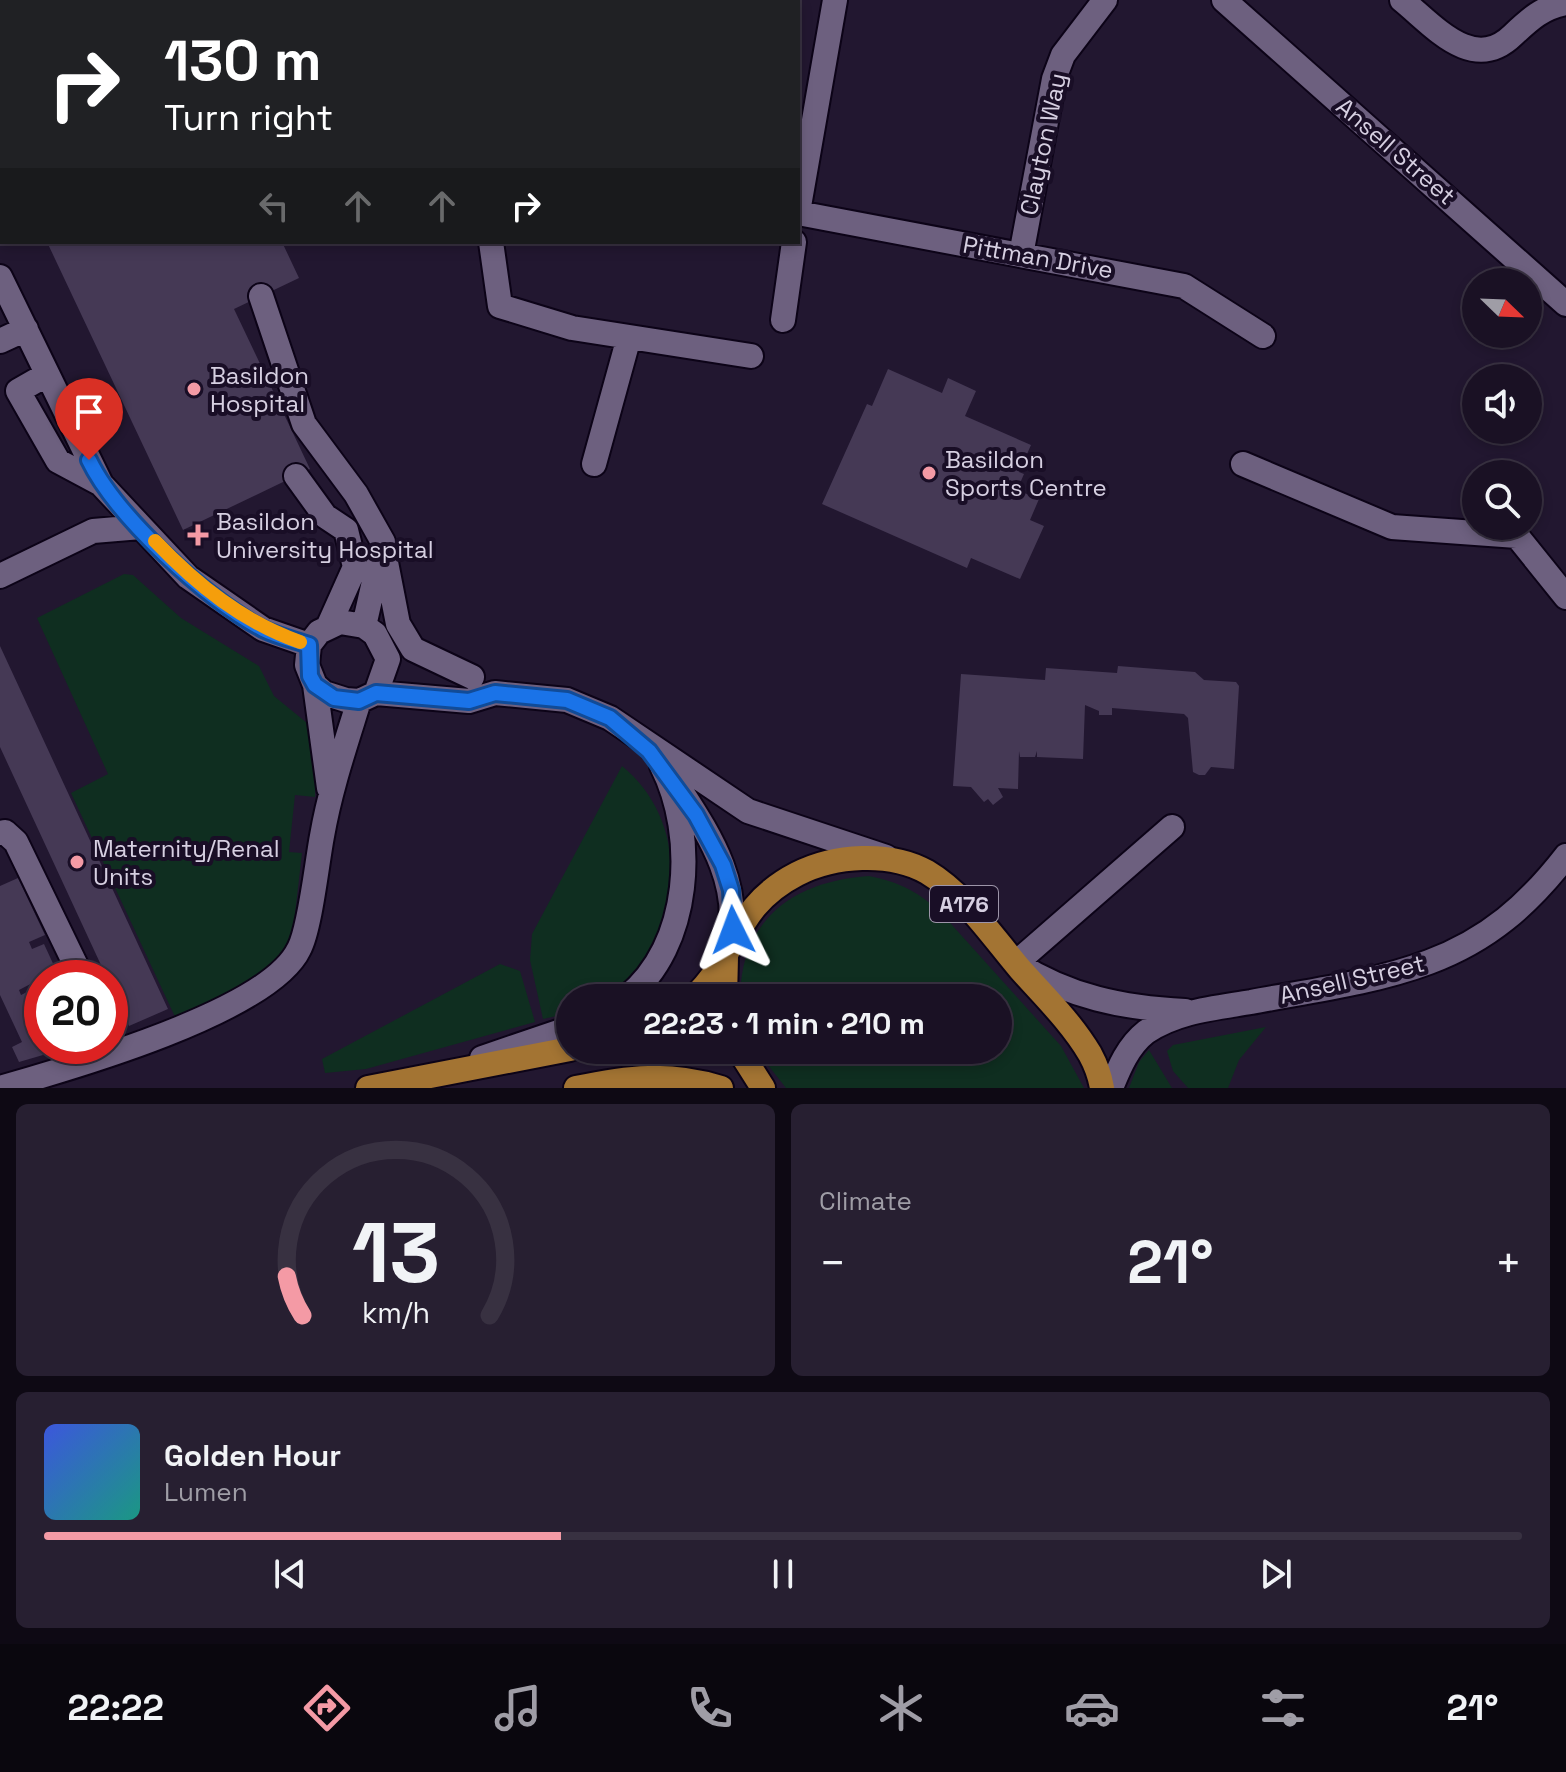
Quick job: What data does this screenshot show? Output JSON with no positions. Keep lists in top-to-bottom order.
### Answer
{
  "streets": {
    "main road": ["A176"],
    "street": ["Clayton Way", "Ansell Street", "Pittman Drive"]
  },
  "crossings": [
    ["Clayton Way", "Pittman Drive"]
  ],
  "places": {
    "other": ["Basildon Hospital", "Basildon Sports Centre", "Maternity/Renal Units"],
    "health": ["Basildon University Hospital"]
  },
  "north": "bottom right",
  "page": {
    "turn": ["130 m", "Turn right"],
    "limit": "20",
    "trip": "22:23 · 1 min · 210 m",
    "tile": "Climate",
    "heat": ["−", "21°", "+"],
    "song": ["Golden Hour", "Lumen"],
    "tabs": ["22:22", "21°"],
    "gauge": ["13", "km/h"]
  }
}
